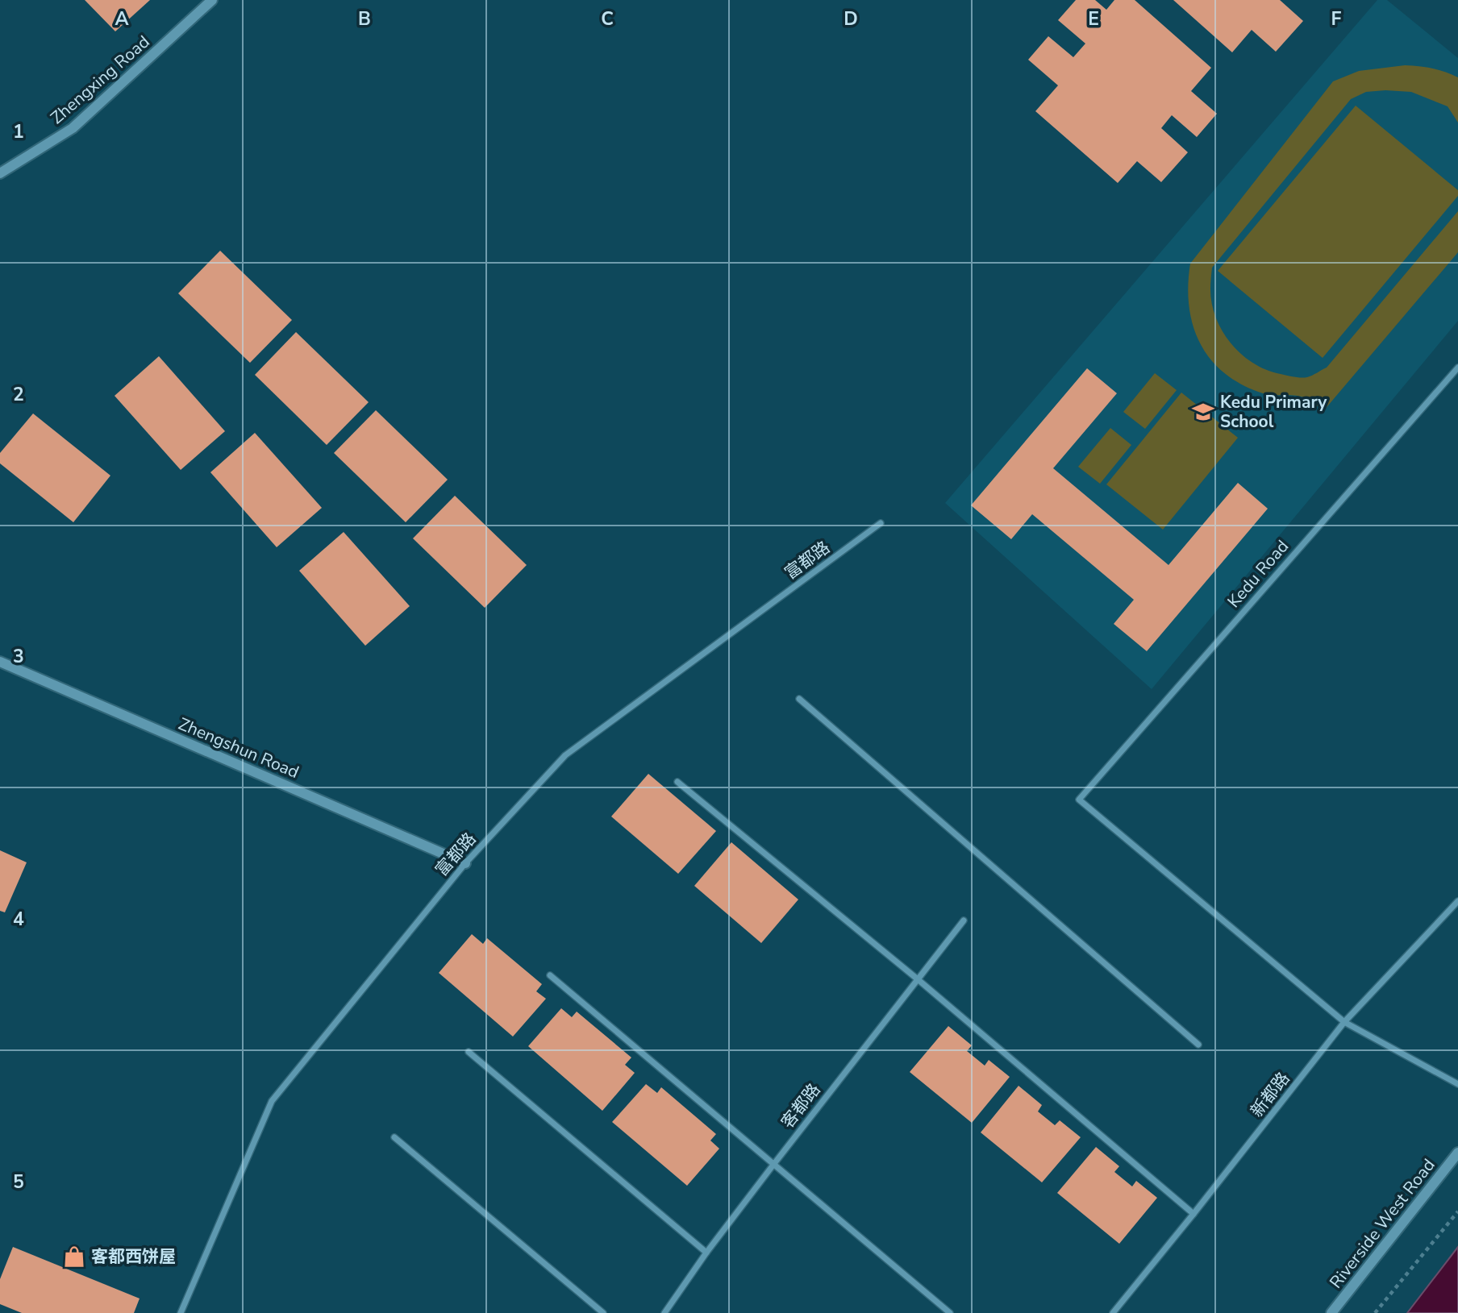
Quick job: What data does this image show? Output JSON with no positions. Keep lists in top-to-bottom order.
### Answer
{
  "streets": {
    "street": [
      "Zhengxing Road",
      "富都路",
      "Kedu Road",
      "Zhengshun Road",
      "新都路",
      "客都路",
      "Riverside West Road"
    ]
  },
  "crossings": [
    ["富都路", "Zhengshun Road"],
    ["Kedu Road", "新都路"]
  ],
  "places": {
    "school or university": ["Kedu Primary School"],
    "shop": ["客都西饼屋"]
  },
  "grid": {
    "columns": [
      "A",
      "B",
      "C",
      "D",
      "E",
      "F"
    ],
    "rows": [
      "1",
      "2",
      "3",
      "4",
      "5"
    ]
  }
}
